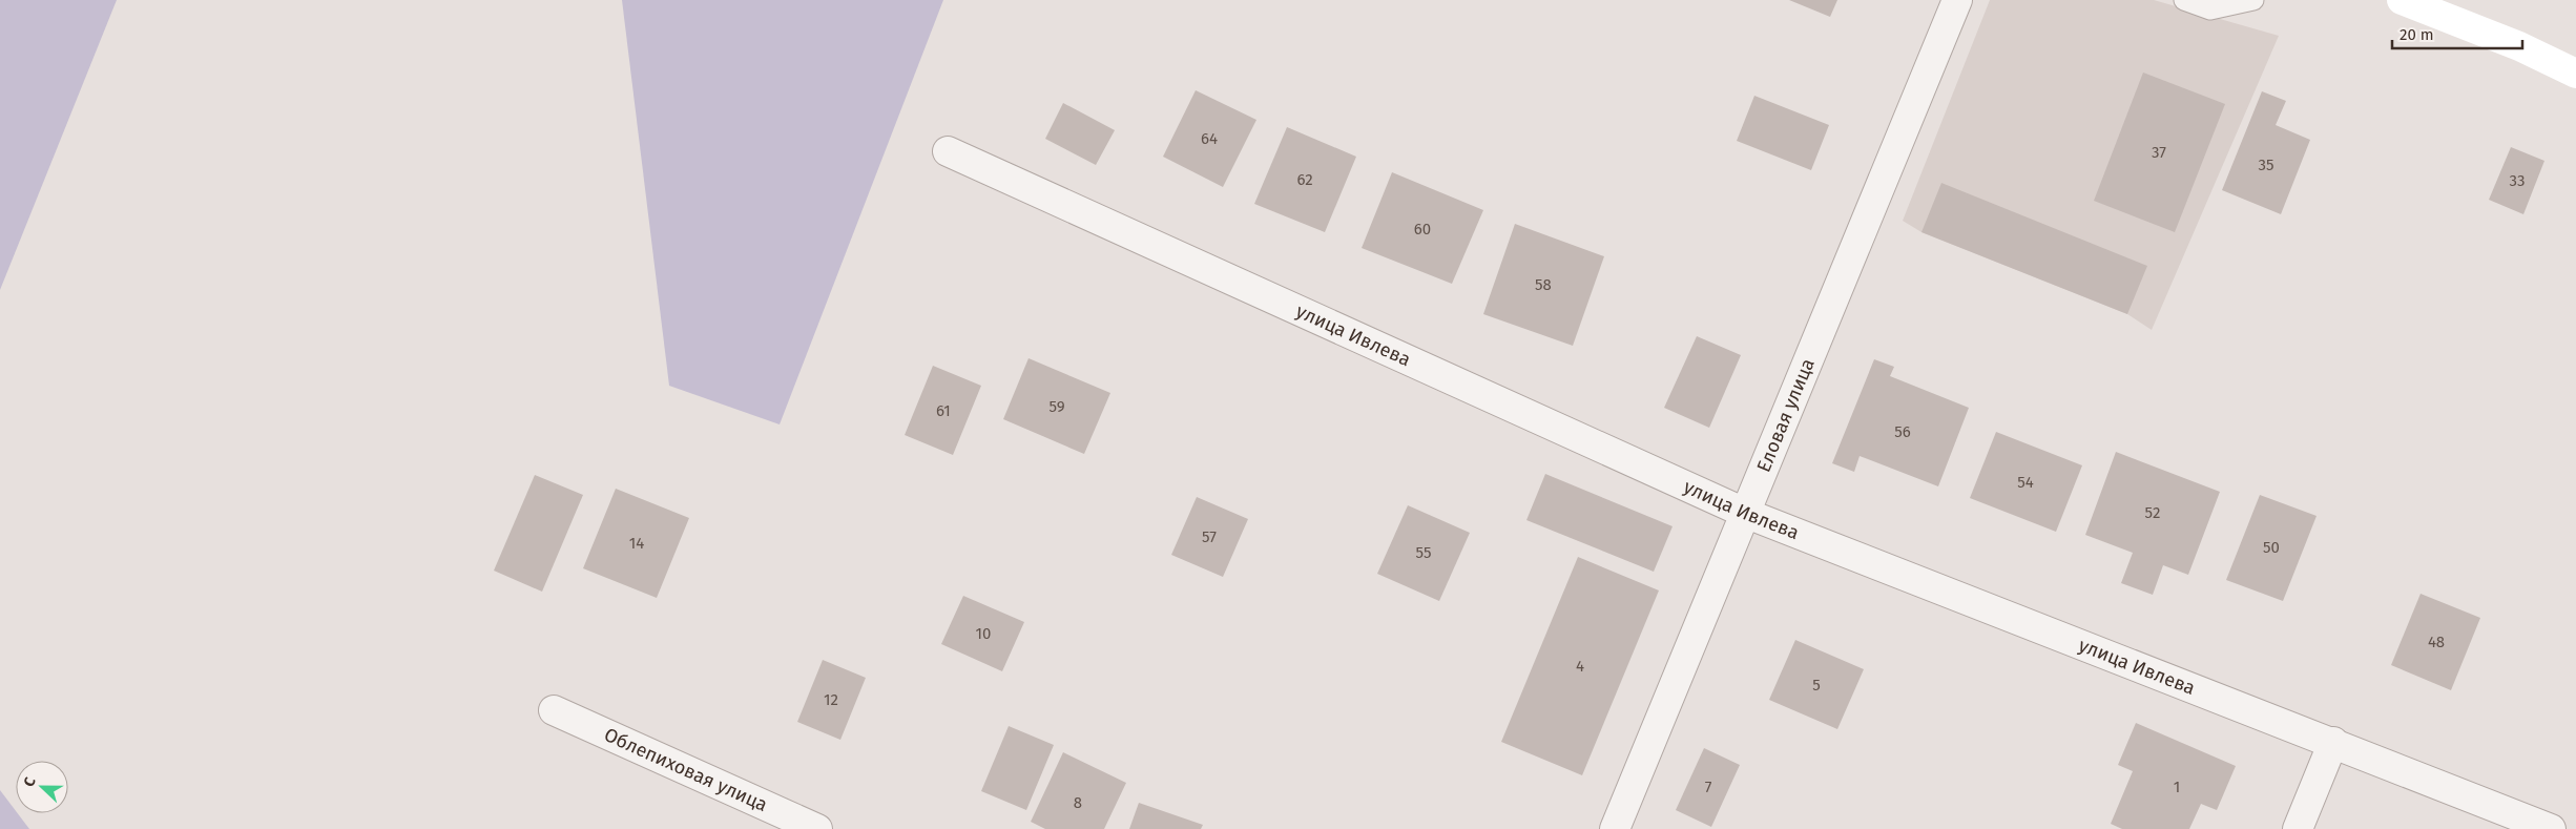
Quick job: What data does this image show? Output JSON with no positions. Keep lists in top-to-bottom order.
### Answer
{
  "streets": {
    "street": ["улица Ивлева", "Еловая улица", "Облепиховая улица"]
  },
  "crossings": [
    ["улица Ивлева", "Еловая улица"]
  ],
  "house_numbers": [
    "64",
    "37",
    "35",
    "62",
    "33",
    "60",
    "58",
    "59",
    "61",
    "56",
    "54",
    "52",
    "57",
    "14",
    "50",
    "55",
    "10",
    "48",
    "4",
    "5",
    "12",
    "7",
    "1",
    "8"
  ],
  "scale_bar": "20 m",
  "north": "left"
}
